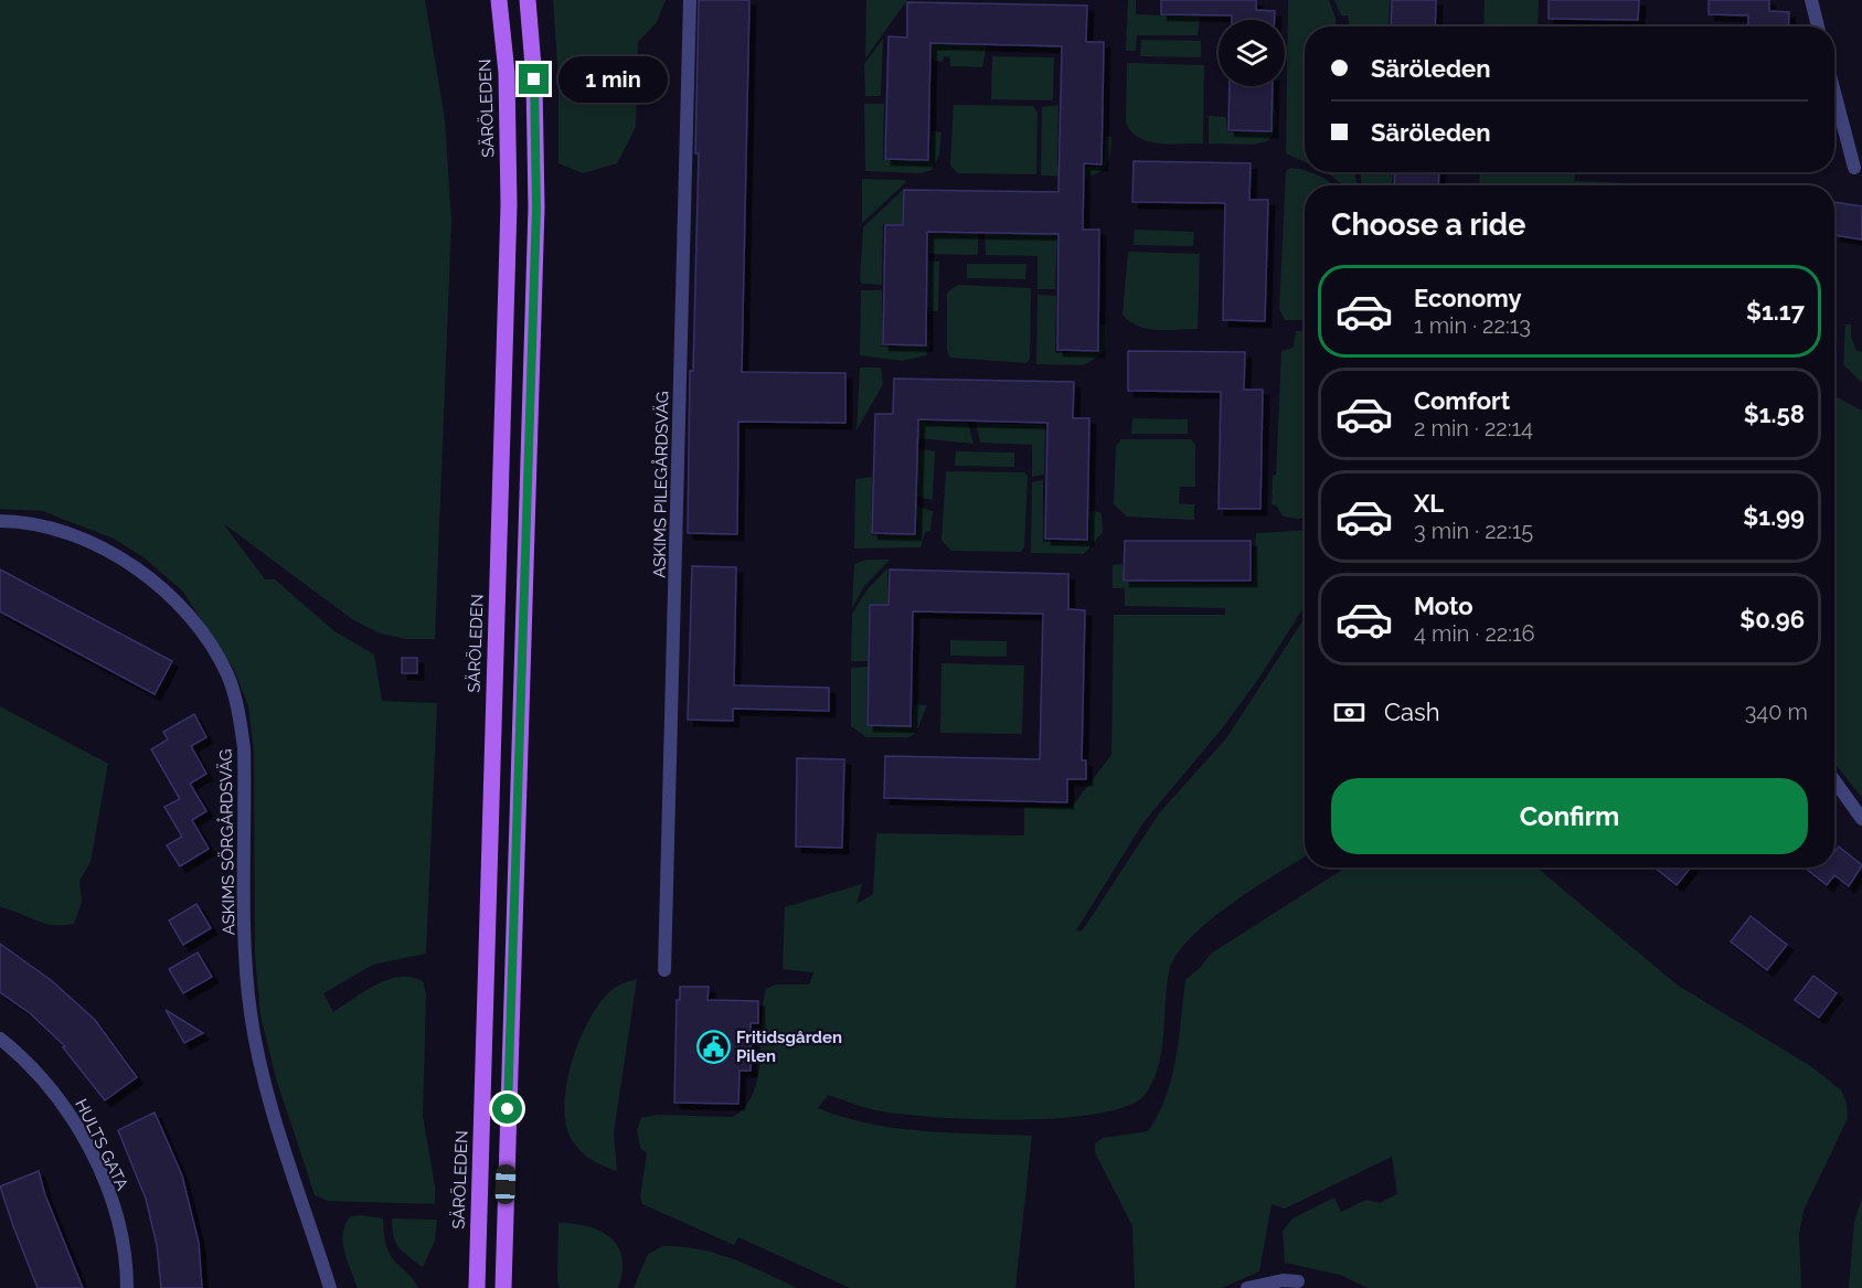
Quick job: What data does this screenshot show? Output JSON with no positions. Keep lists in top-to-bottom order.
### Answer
{
  "streets": {
    "main road": ["SÄRÖLEDEN"],
    "street": ["ASKIMS PILEGÅRDSVÄG", "ASKIMS SÖRGÅRDSVÄG", "HULTS GATA"]
  },
  "places": {
    "public building": ["Fritidsgården Pilen"]
  },
  "page": {
    "banner": ["Säröleden", "Säröleden"],
    "bubble": "1 min",
    "heading": "Choose a ride",
    "list": [
      {
        "name": "Economy",
        "note": "1 min · 22:13",
        "value": "$1.17"
      },
      {
        "name": "Comfort",
        "note": "2 min · 22:14",
        "value": "$1.58"
      },
      {
        "name": "XL",
        "note": "3 min · 22:15",
        "value": "$1.99"
      },
      {
        "name": "Moto",
        "note": "4 min · 22:16",
        "value": "$0.96"
      }
    ],
    "pay": ["Cash", "340 m"],
    "buttons": "Confirm"
  }
}
